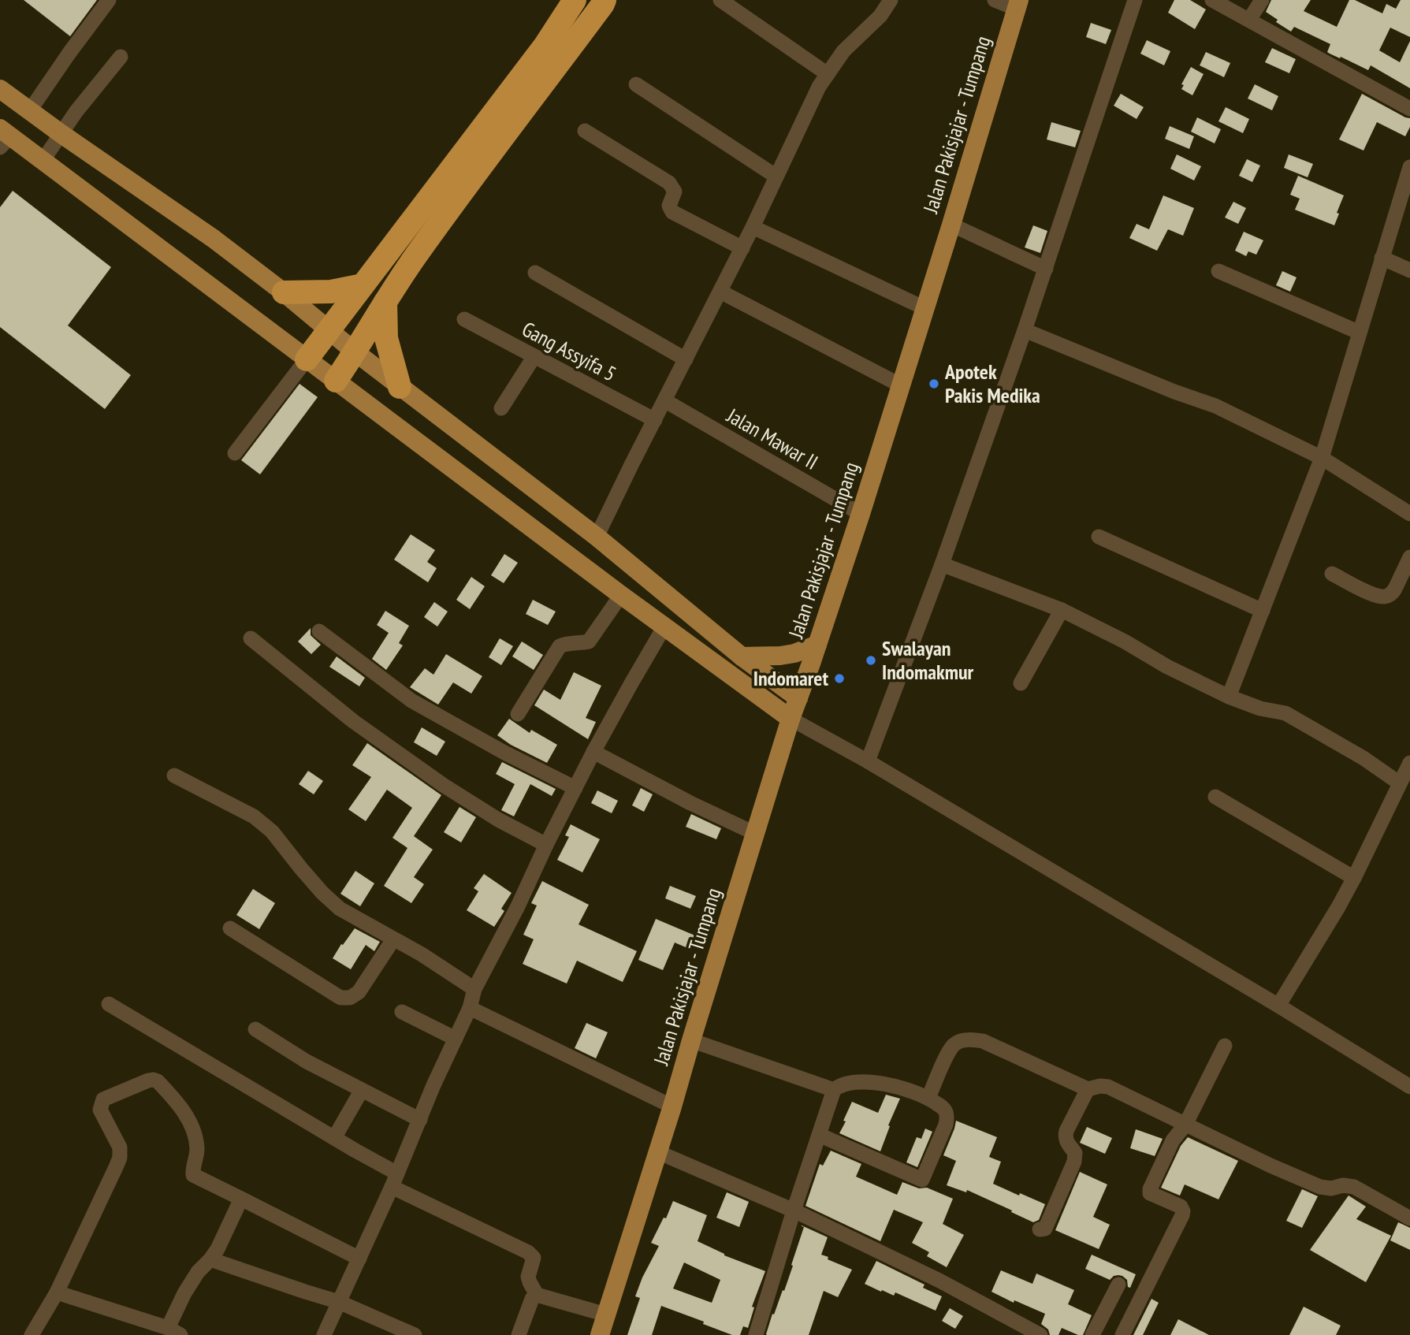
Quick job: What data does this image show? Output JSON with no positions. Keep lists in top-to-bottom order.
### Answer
{
  "streets": {
    "main road": ["Jalan Pakisjajar - Tumpang"],
    "street": ["Gang Assyifa 5", "Jalan Mawar II"]
  },
  "crossings": [
    ["Jalan Pakisjajar - Tumpang", "Jalan Mawar II"]
  ],
  "places": ["Apotek Pakis Medika", "Swalayan Indomakmur", "Indomaret"]
}
